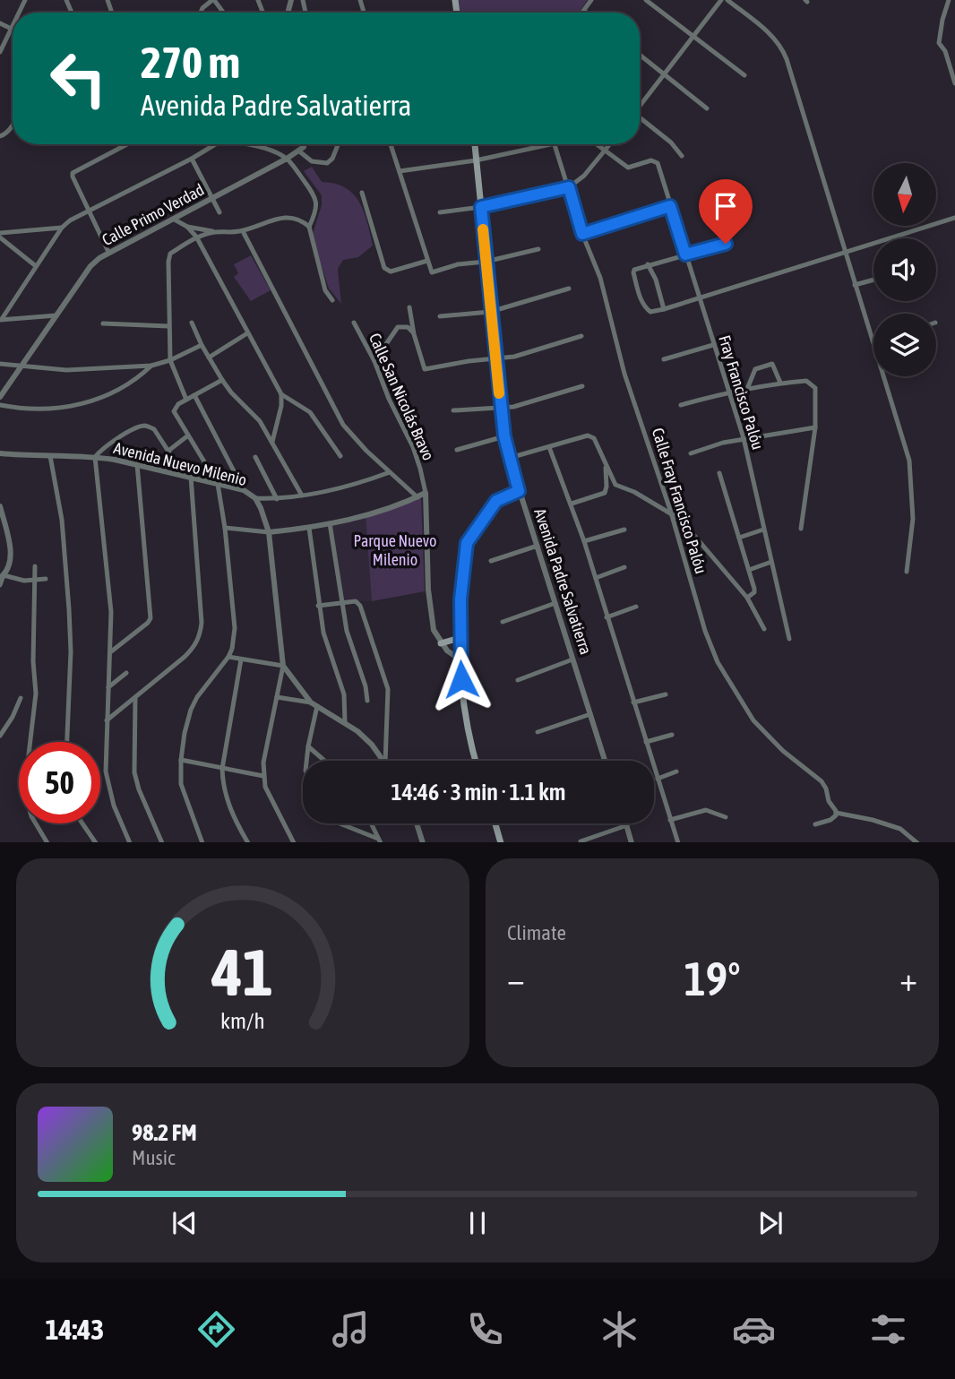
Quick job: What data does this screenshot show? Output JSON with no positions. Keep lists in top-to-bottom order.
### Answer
{
  "streets": {
    "main road": ["Avenida Padre Salvatierra"],
    "street": [
      "Calle Primo Verdad",
      "Fray Francisco Palóu",
      "Calle San Nicolás Bravo",
      "Avenida Nuevo Milenio",
      "Calle Fray Francisco Palóu"
    ]
  },
  "parks": ["Parque Nuevo Milenio"],
  "north": "bottom",
  "page": {
    "turn": ["270 m", "Avenida Padre Salvatierra"],
    "limit": "50",
    "trip": "14:46 · 3 min · 1.1 km",
    "tile": "Climate",
    "heat": ["−", "19°", "+"],
    "song": ["98.2 FM", "Music"],
    "tabs": "14:43",
    "gauge": ["41", "km/h"]
  }
}
